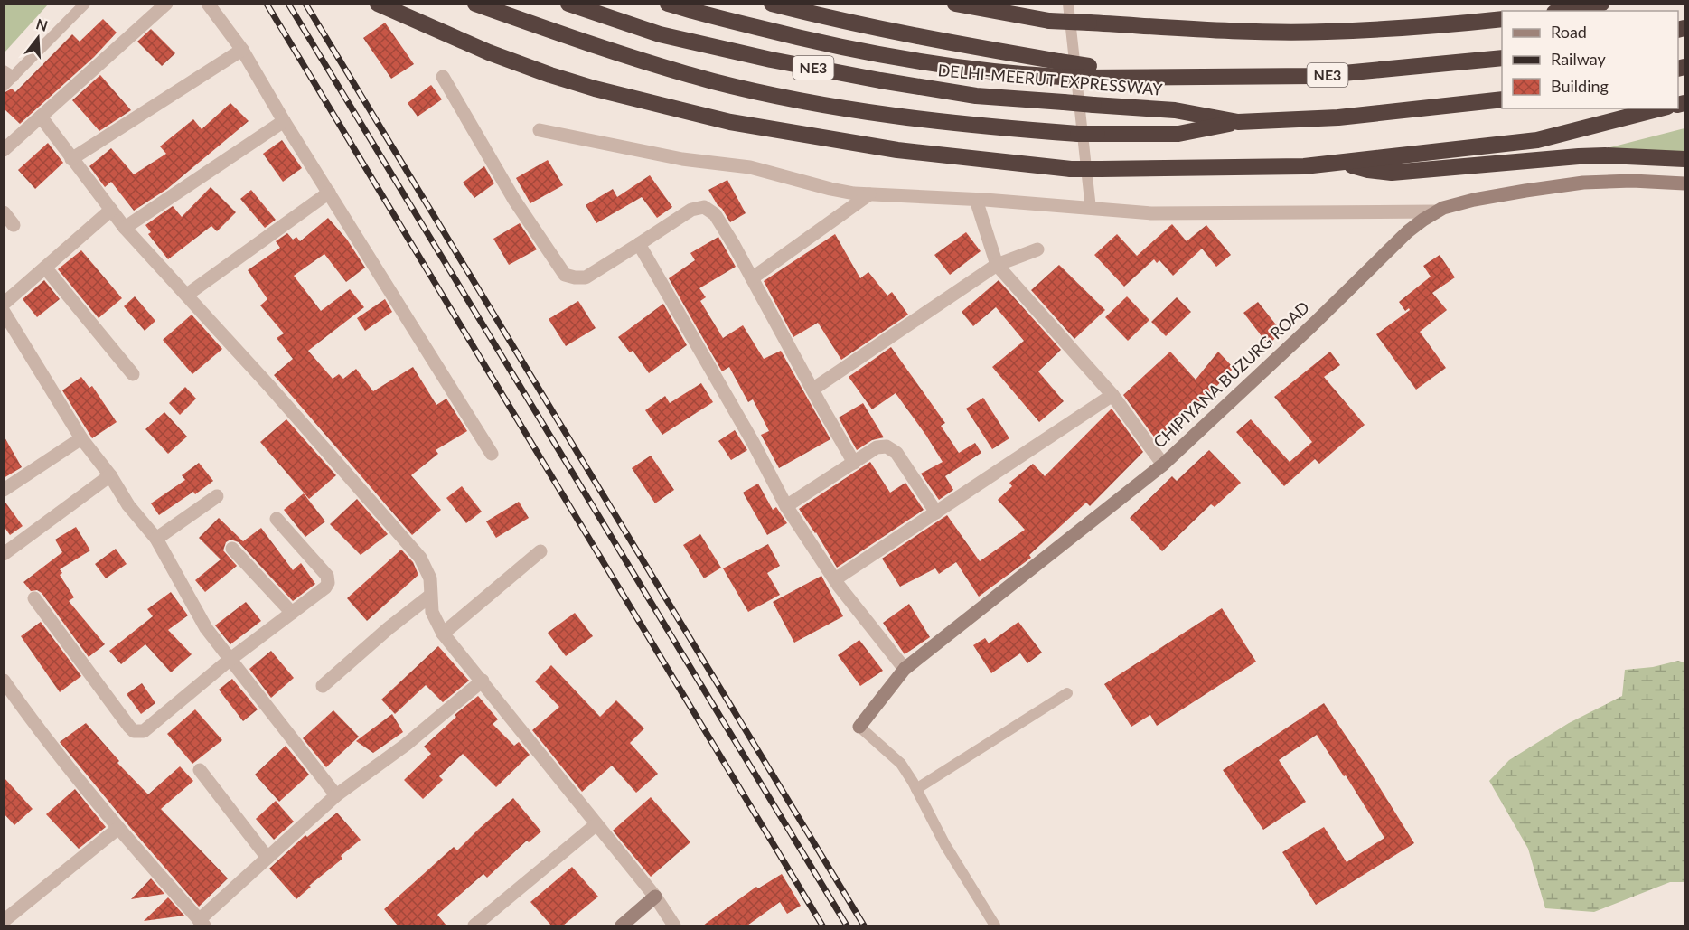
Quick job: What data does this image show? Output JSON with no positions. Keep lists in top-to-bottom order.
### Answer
{
  "streets": {
    "highway": ["NE3", "DELHI-MEERUT EXPRESSWAY"],
    "street": ["CHIPIYANA BUZURG ROAD"]
  },
  "legend": ["Road", "Railway", "Building"],
  "north": "top"
}
